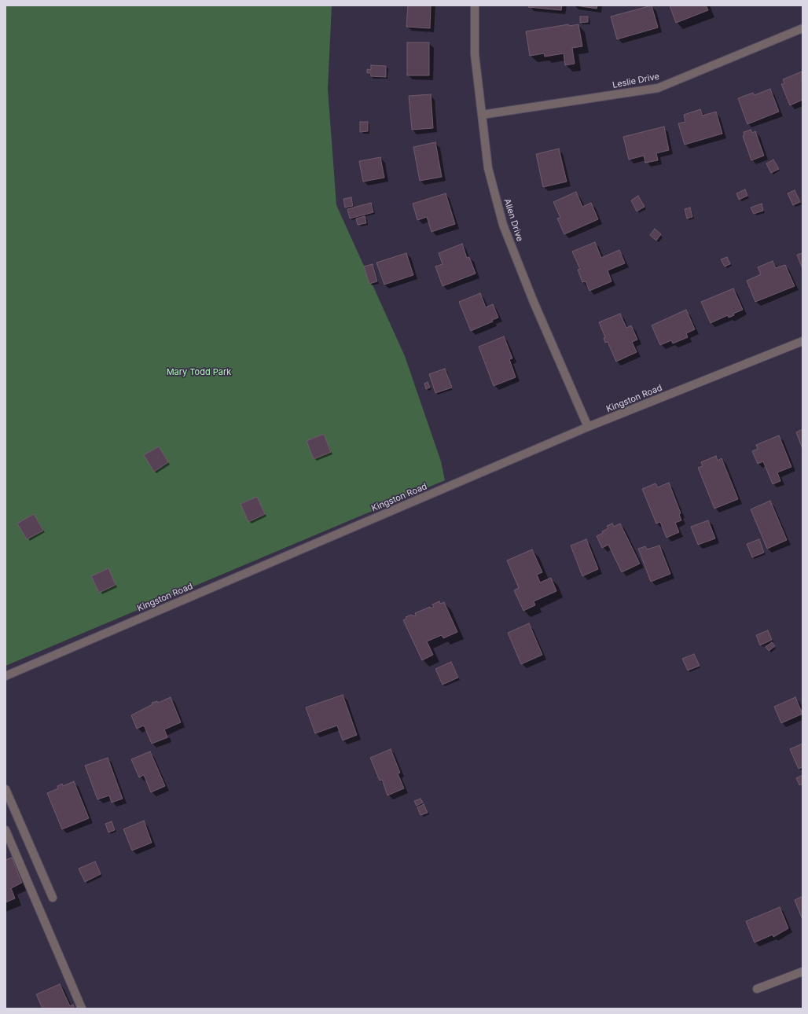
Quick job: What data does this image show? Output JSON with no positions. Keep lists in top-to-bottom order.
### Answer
{
  "streets": {
    "street": ["Leslie Drive", "Allen Drive", "Kingston Road"]
  },
  "crossings": [
    ["Leslie Drive", "Allen Drive"],
    ["Allen Drive", "Kingston Road"]
  ],
  "parks": ["Mary Todd Park"]
}
